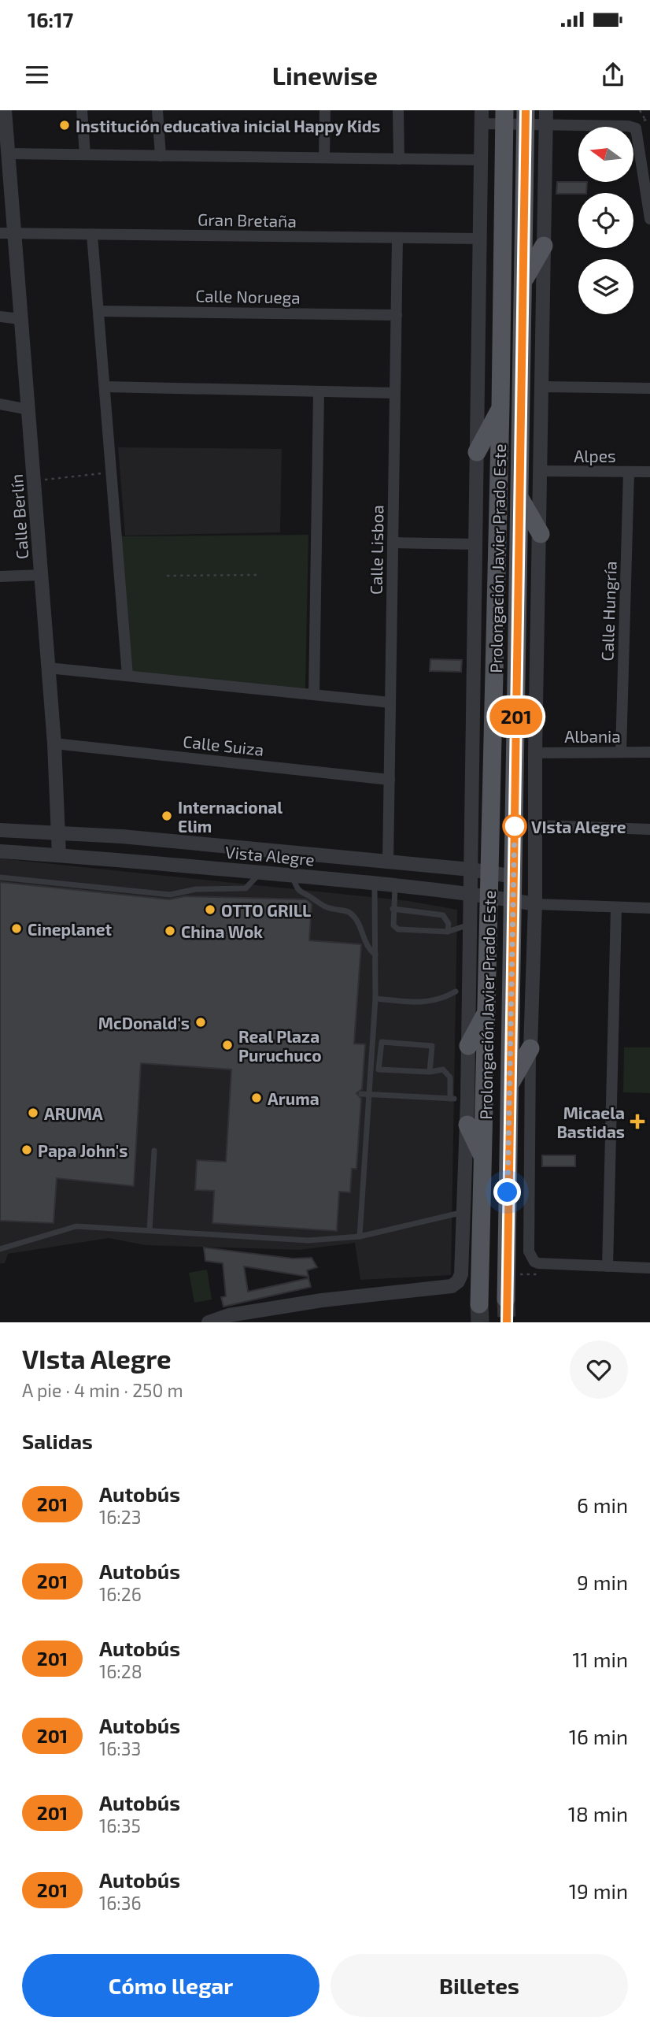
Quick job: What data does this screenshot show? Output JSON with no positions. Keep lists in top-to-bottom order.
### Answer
{
  "streets": {
    "main road": ["Prolongación Javier Prado Este"],
    "street": [
      "Gran Bretaña",
      "Calle Noruega",
      "Alpes",
      "Calle Berlín",
      "Calle Lisboa",
      "Calle Hungría",
      "Albania",
      "Calle Suiza",
      "Vista Alegre"
    ]
  },
  "crossings": [
    ["Gran Bretaña", "Calle Berlín"],
    ["Gran Bretaña", "Calle Lisboa"],
    ["Gran Bretaña", "Prolongación Javier Prado Este"],
    ["Calle Noruega", "Calle Lisboa"],
    ["Alpes", "Calle Hungría"],
    ["Calle Berlín", "Calle Suiza"],
    ["Calle Berlín", "Vista Alegre"],
    ["Calle Lisboa", "Calle Suiza"],
    ["Calle Lisboa", "Vista Alegre"],
    ["Prolongación Javier Prado Este", "Vista Alegre"],
    ["Calle Hungría", "Albania"]
  ],
  "places": {
    "other": [
      "Institución educativa inicial Happy Kids",
      "Internacional Elim",
      "VIsta Alegre",
      "OTTO GRILL",
      "Cineplanet",
      "China Wok",
      "McDonald's",
      "Real Plaza Puruchuco",
      "Aruma",
      "ARUMA",
      "Papa John's"
    ],
    "health": ["Micaela Bastidas"]
  },
  "lines": ["bus line 201"],
  "north": "left",
  "page": {
    "status": "16:17",
    "header": "Linewise",
    "on_map": "201",
    "heading": [
      ["VIsta Alegre", "A pie · 4 min · 250 m"],
      "Salidas"
    ],
    "list": [
      {
        "mark": "201",
        "name": "Autobús",
        "note": "16:23",
        "value": "6 min"
      },
      {
        "mark": "201",
        "name": "Autobús",
        "note": "16:26",
        "value": "9 min"
      },
      {
        "mark": "201",
        "name": "Autobús",
        "note": "16:28",
        "value": "11 min"
      },
      {
        "mark": "201",
        "name": "Autobús",
        "note": "16:33",
        "value": "16 min"
      },
      {
        "mark": "201",
        "name": "Autobús",
        "note": "16:35",
        "value": "18 min"
      },
      {
        "mark": "201",
        "name": "Autobús",
        "note": "16:36",
        "value": "19 min"
      }
    ],
    "buttons": ["Cómo llegar", "Billetes"]
  }
}
